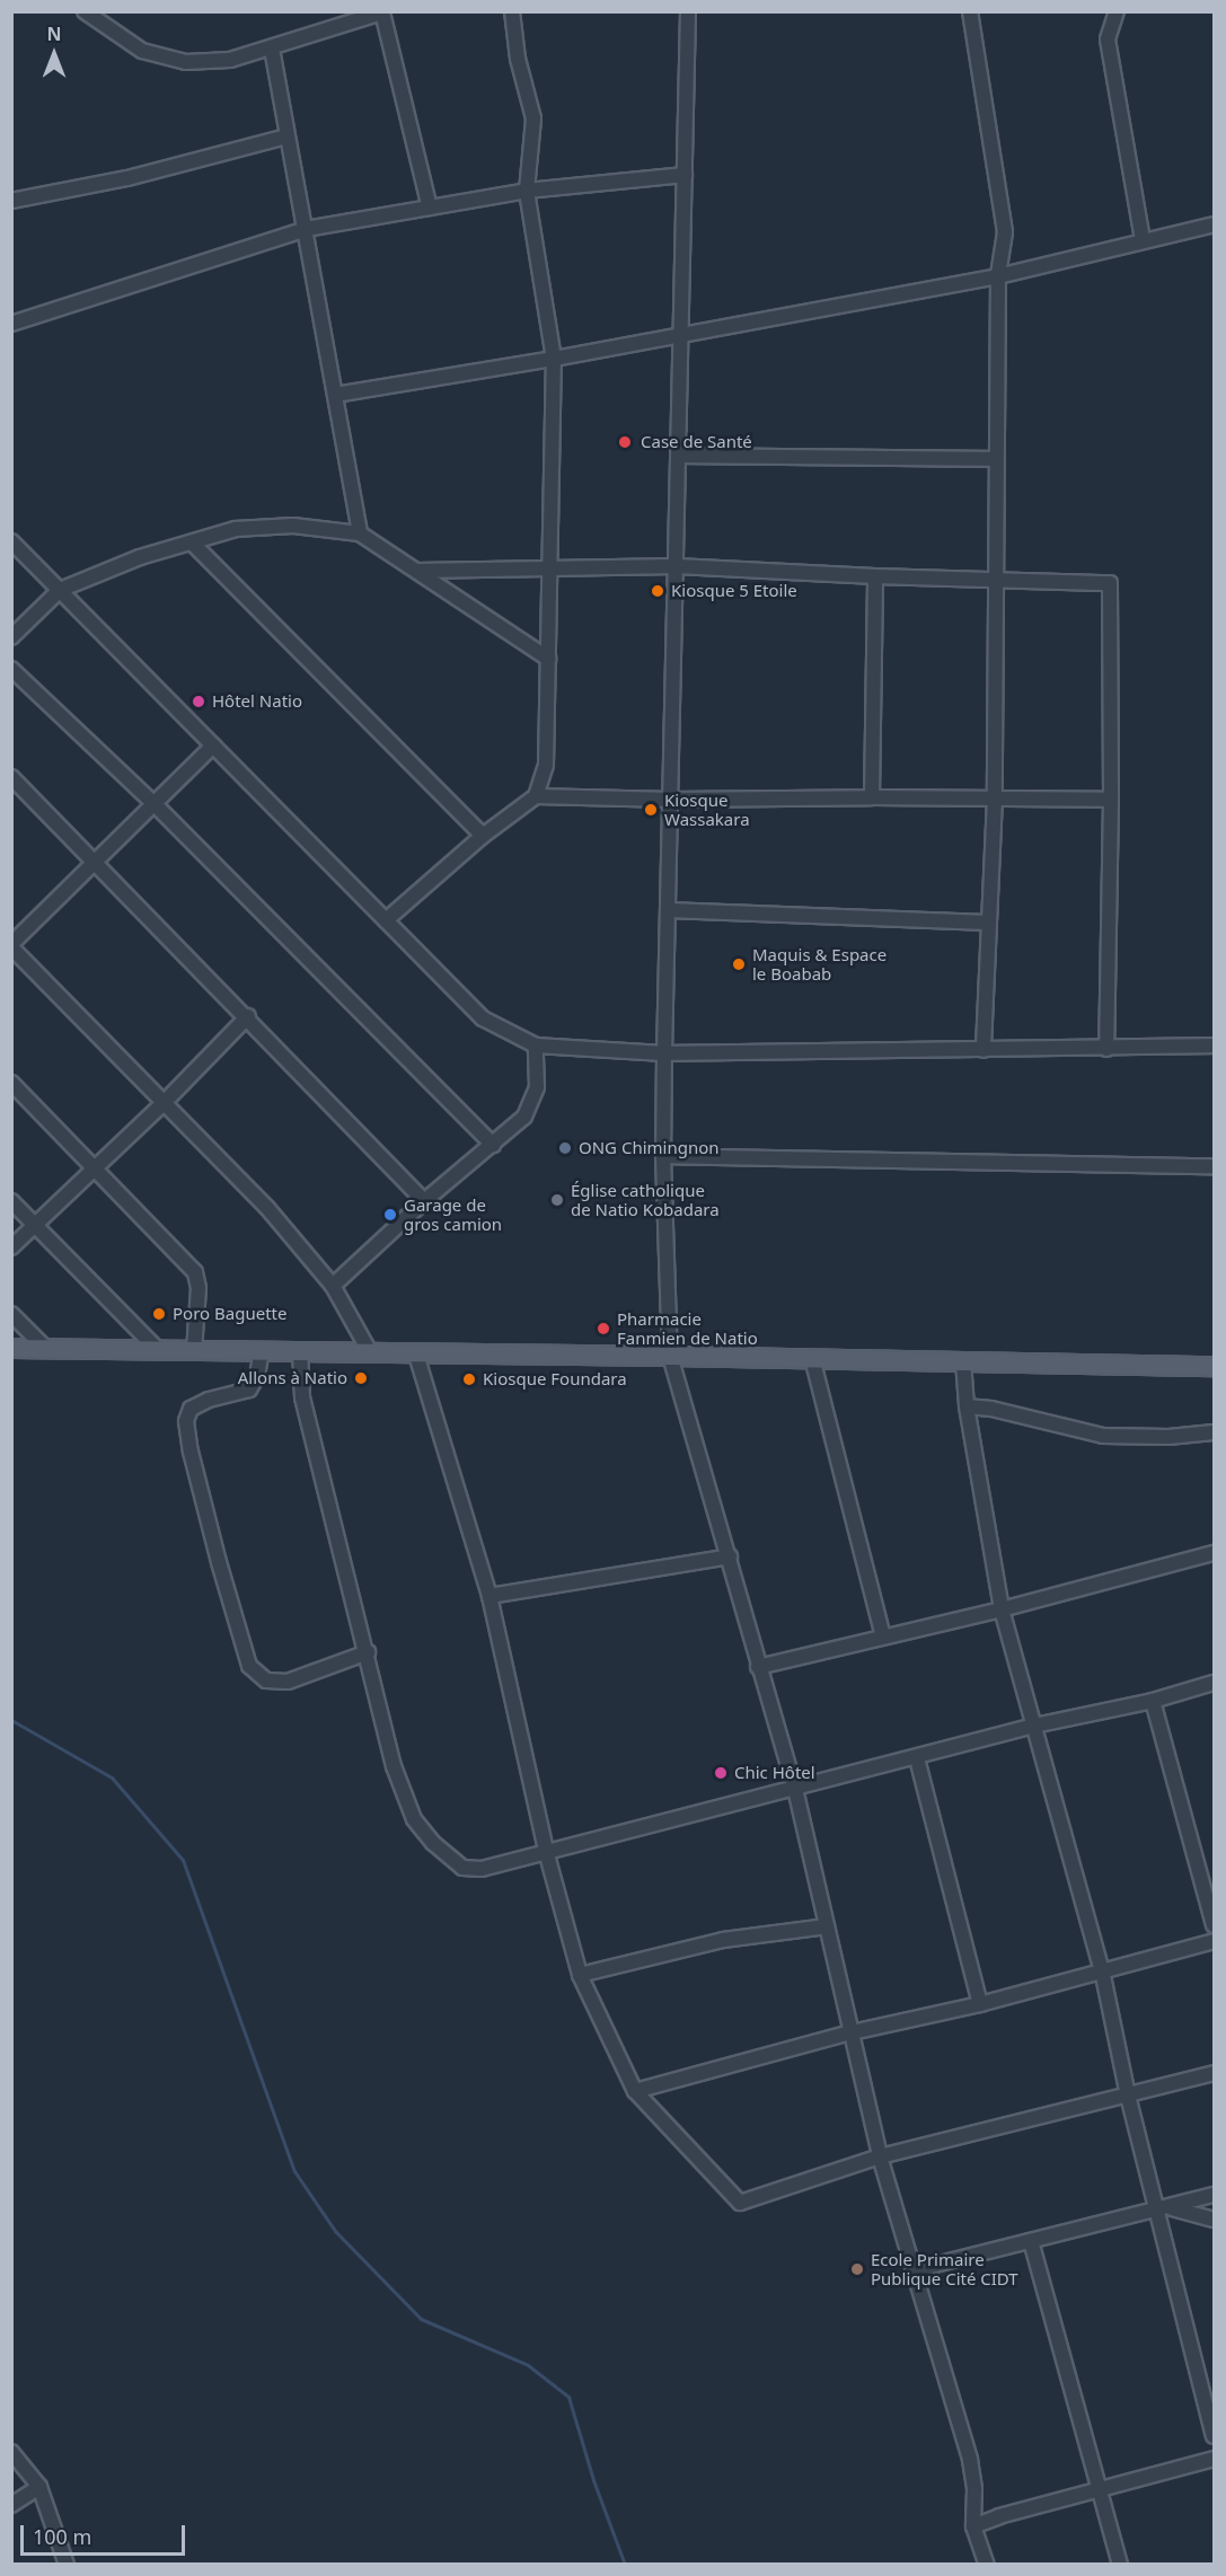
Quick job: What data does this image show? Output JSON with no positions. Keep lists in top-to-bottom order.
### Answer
{
  "places": [
    "Case de Santé",
    "Kiosque 5 Etoile",
    "Hôtel Natio",
    "Kiosque Wassakara",
    "Maquis & Espace le Boabab",
    "ONG Chimingnon",
    "Église catholique de Natio Kobadara",
    "Garage de gros camion",
    "Poro Baguette",
    "Pharmacie Fanmien de Natio",
    "Allons à Natio",
    "Kiosque Foundara",
    "Chic Hôtel",
    "Ecole Primaire Publique Cité CIDT"
  ],
  "scale_bar": "100 m",
  "north": "top"
}
